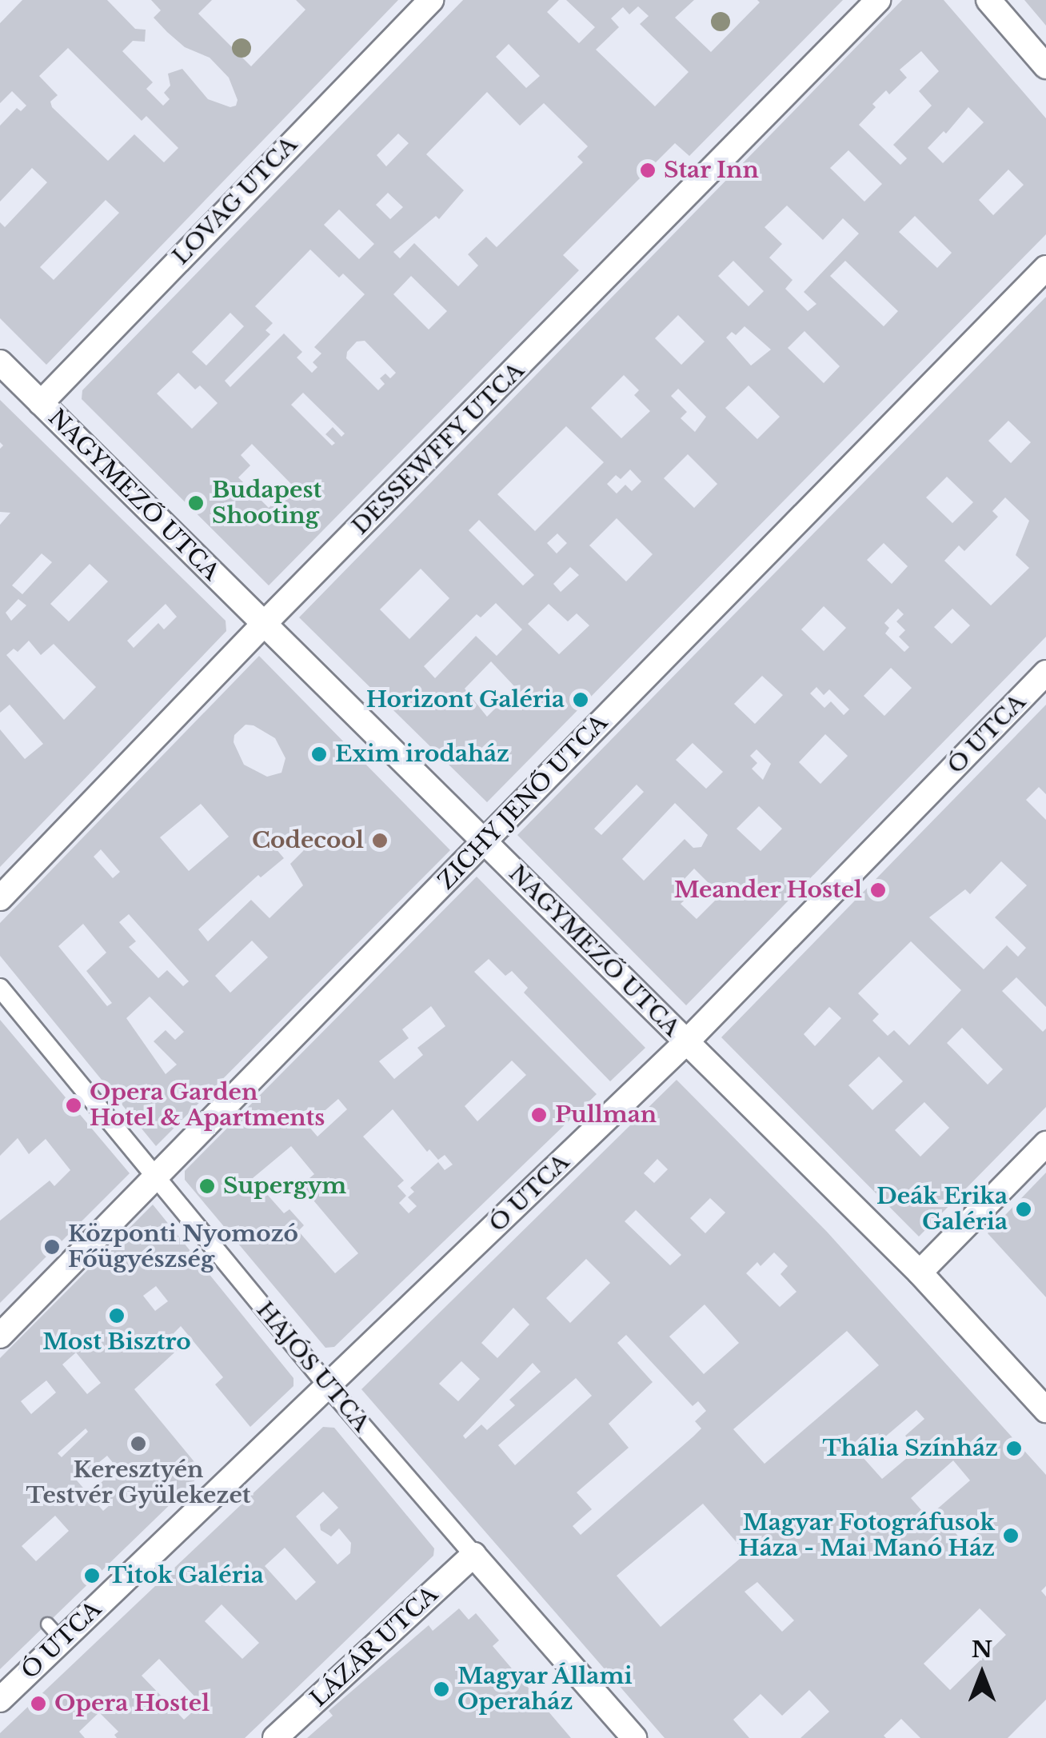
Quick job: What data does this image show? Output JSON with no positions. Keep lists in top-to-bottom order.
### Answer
{
  "streets": {
    "street": [
      "LOVAG UTCA",
      "DESSEWFFY UTCA",
      "NAGYMEZŐ UTCA",
      "Ó UTCA",
      "ZICHY JENŐ UTCA",
      "HAJÓS UTCA",
      "LÁZÁR UTCA"
    ]
  },
  "crossings": [
    ["LOVAG UTCA", "NAGYMEZŐ UTCA"],
    ["DESSEWFFY UTCA", "NAGYMEZŐ UTCA"],
    ["NAGYMEZŐ UTCA", "Ó UTCA"],
    ["NAGYMEZŐ UTCA", "ZICHY JENŐ UTCA"],
    ["Ó UTCA", "HAJÓS UTCA"],
    ["ZICHY JENŐ UTCA", "HAJÓS UTCA"],
    ["HAJÓS UTCA", "LÁZÁR UTCA"]
  ],
  "places": [
    "Star Inn",
    "Budapest Shooting",
    "Horizont Galéria",
    "Exim irodaház",
    "Codecool",
    "Meander Hostel",
    "Opera Garden Hotel & Apartments",
    "Pullman",
    "Supergym",
    "Deák Erika Galéria",
    "Központi Nyomozó Főügyészség",
    "Most Bisztro",
    "Keresztyén Testvér Gyülekezet",
    "Thália Színház",
    "Magyar Fotográfusok Háza - Mai Manó Ház",
    "Titok Galéria",
    "Magyar Állami Operaház",
    "Opera Hostel"
  ],
  "north": "top"
}
